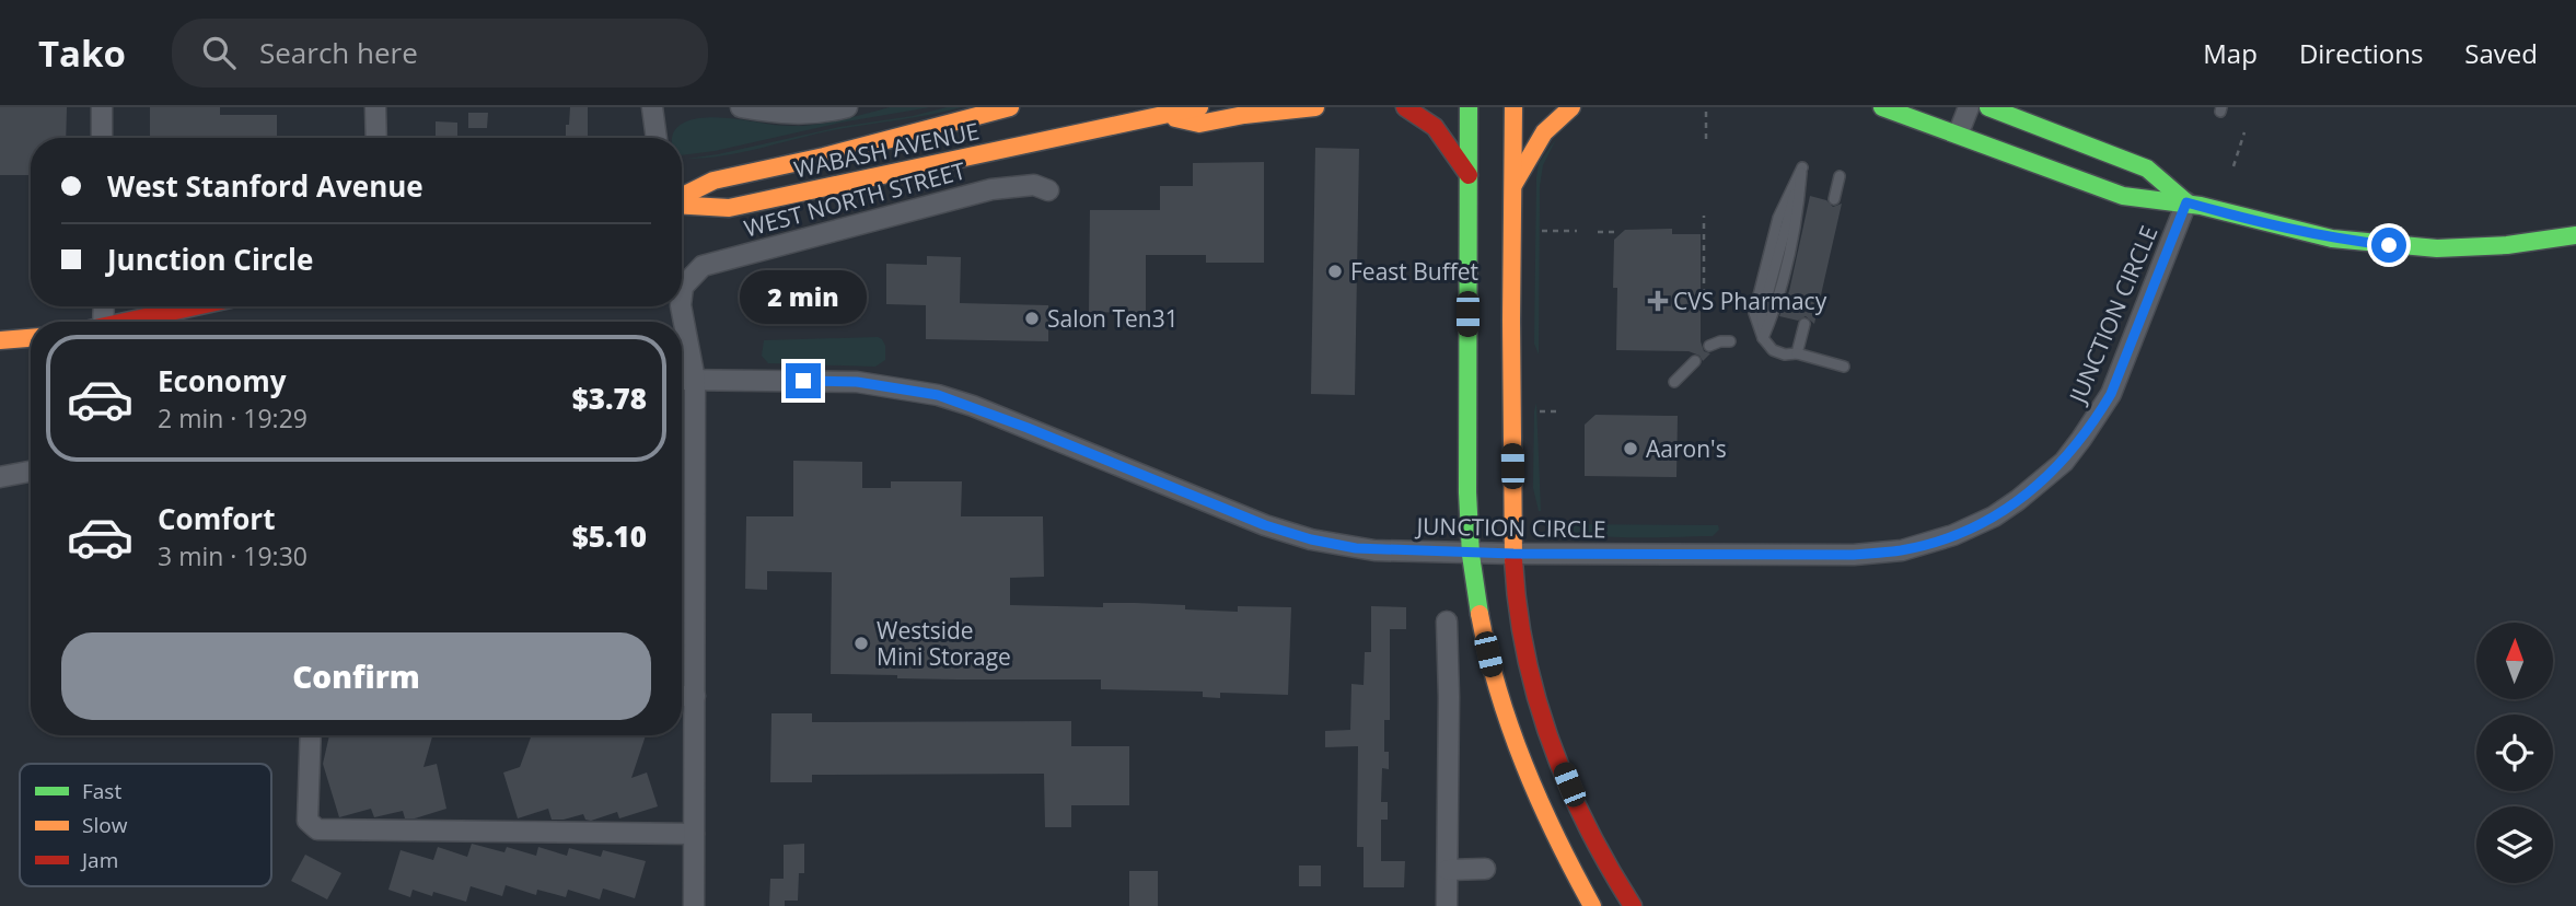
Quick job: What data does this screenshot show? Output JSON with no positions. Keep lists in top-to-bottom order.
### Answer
{
  "streets": {
    "main road": ["WABASH AVENUE"],
    "street": ["WEST NORTH STREET", "JUNCTION CIRCLE"]
  },
  "crossings": [
    ["WEST NORTH STREET", "JUNCTION CIRCLE"]
  ],
  "places": {
    "other": [
      "Feast Buffet",
      "Salon Ten31",
      "Aaron's",
      "Westside Mini Storage"
    ],
    "health": ["CVS Pharmacy"]
  },
  "legend": ["Fast", "Slow", "Jam"],
  "north": "top",
  "page": {
    "header": "Tako",
    "search": "Search here",
    "nav": ["Map", "Directions", "Saved"],
    "banner": ["West Stanford Avenue", "Junction Circle"],
    "bubble": "2 min",
    "list": [
      {
        "name": "Economy",
        "note": "2 min · 19:29",
        "value": "$3.78"
      },
      {
        "name": "Comfort",
        "note": "3 min · 19:30",
        "value": "$5.10"
      }
    ],
    "buttons": "Confirm"
  }
}
